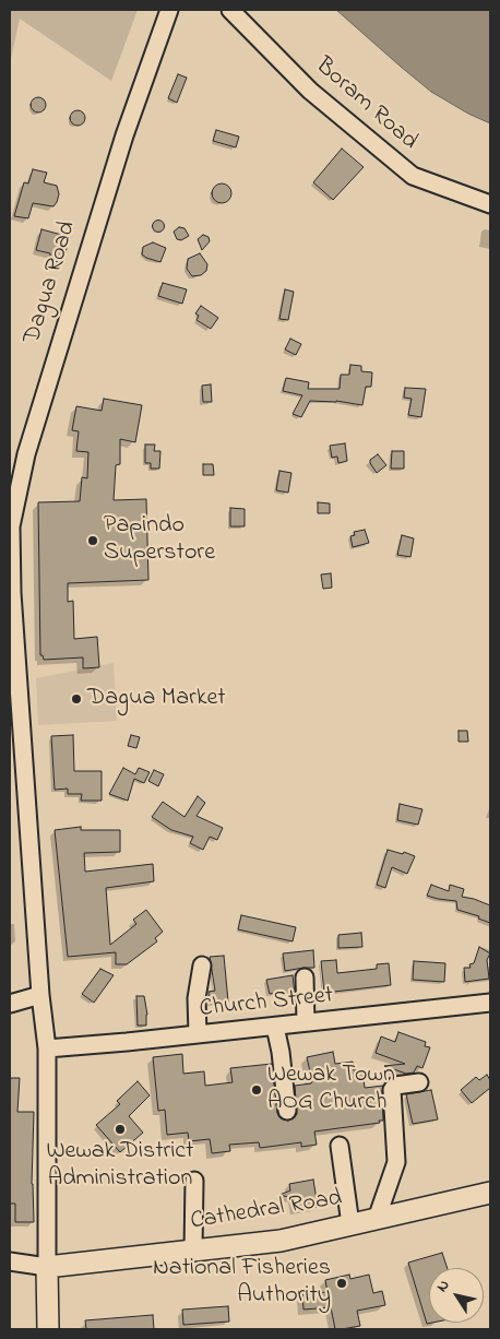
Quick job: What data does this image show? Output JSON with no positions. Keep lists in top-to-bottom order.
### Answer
{
  "streets": {
    "main road": ["Dagua Road", "Cathedral Road"],
    "street": ["Boram Road", "Church Street"]
  },
  "crossings": [
    ["Dagua Road", "Church Street"],
    ["Dagua Road", "Cathedral Road"]
  ],
  "places": [
    "Papindo Superstore",
    "Dagua Market",
    "Wewak Town AOG Church",
    "Wewak District Administration",
    "National Fisheries Authority"
  ],
  "north": "top left"
}
